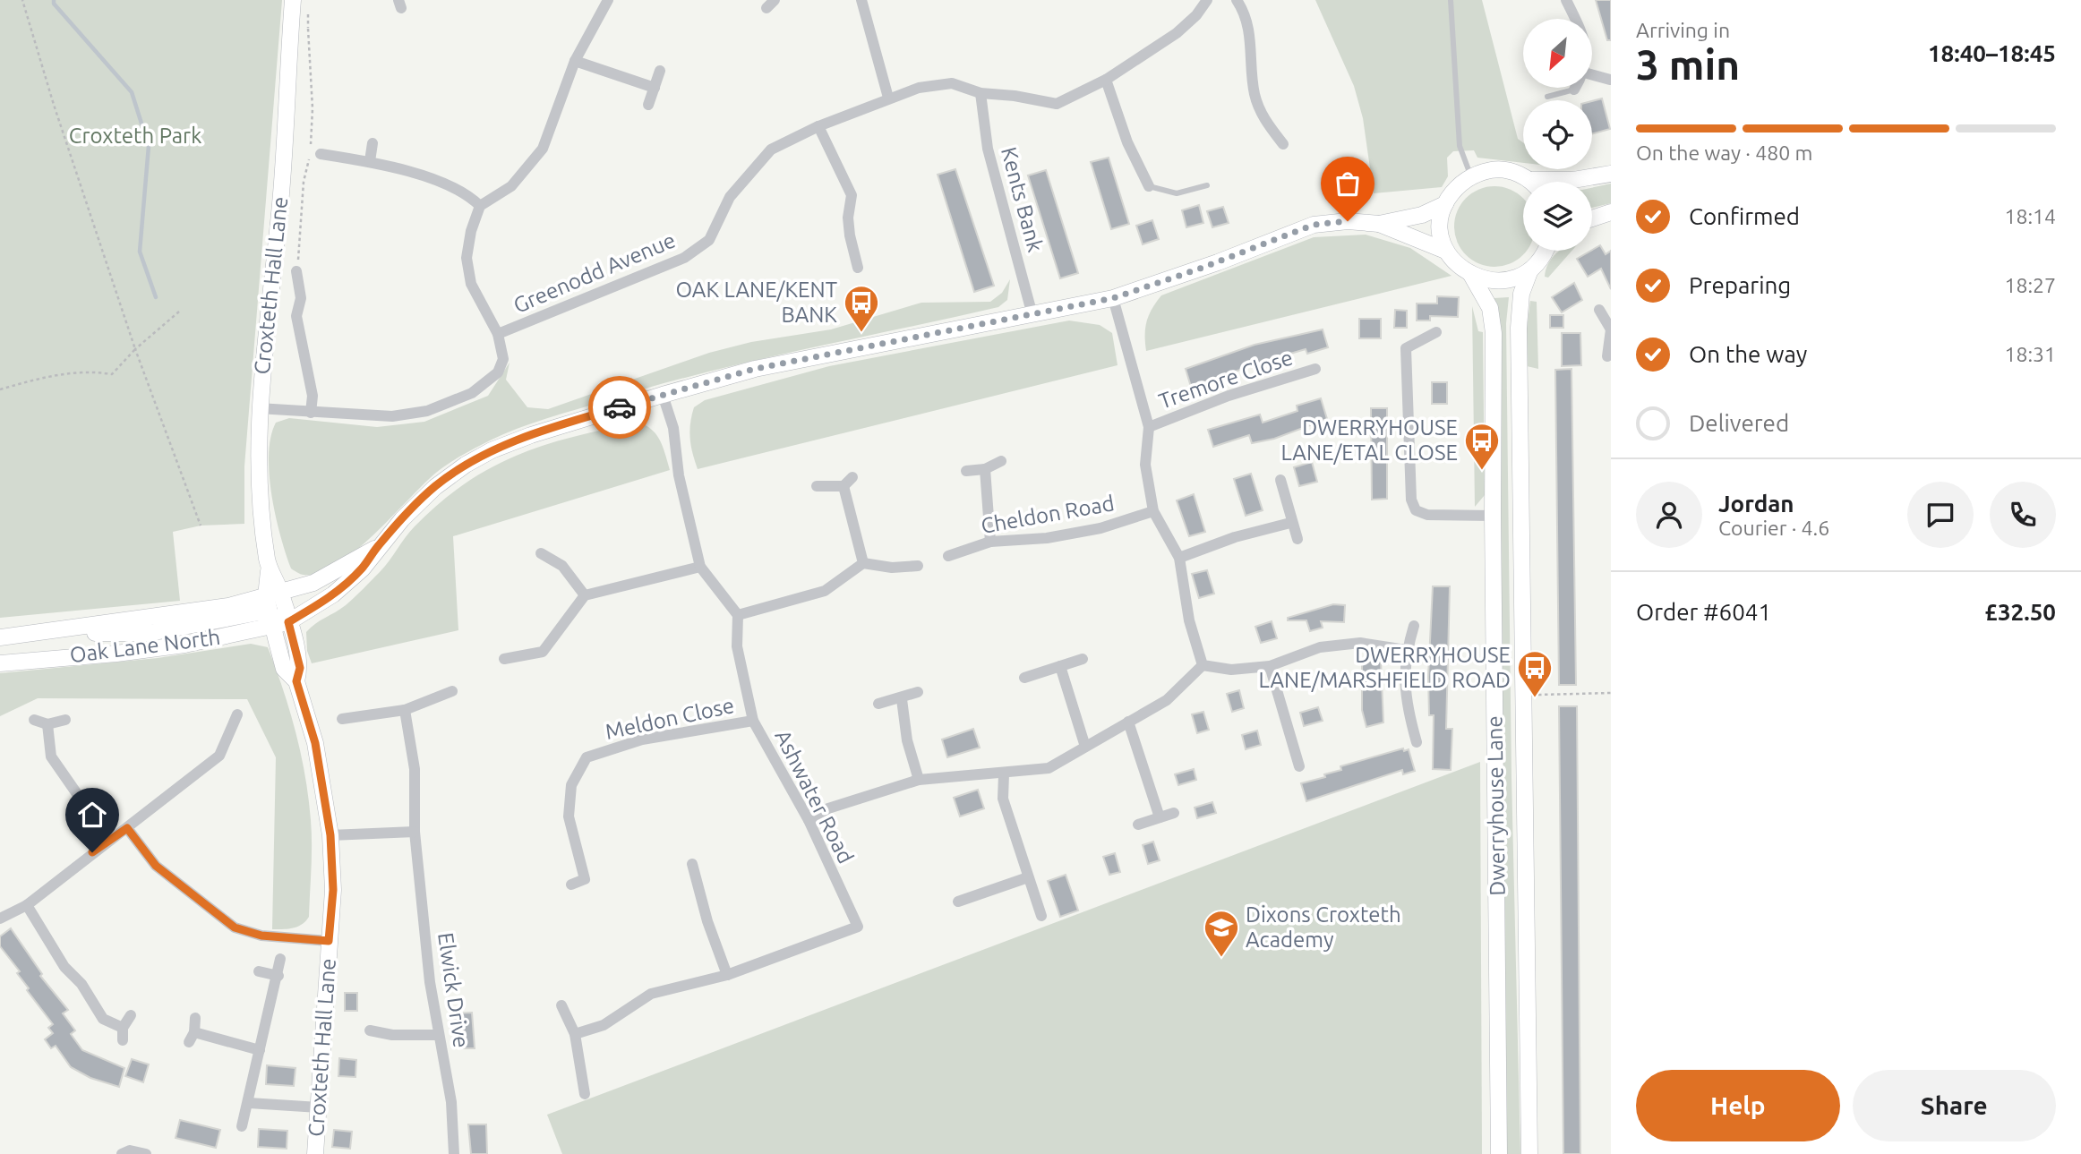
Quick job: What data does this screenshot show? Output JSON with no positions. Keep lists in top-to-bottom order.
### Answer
{
  "streets": {
    "street": [
      "Kents Bank",
      "Greenodd Avenue",
      "Croxteth Hall Lane",
      "Tremore Close",
      "Cheldon Road",
      "Oak Lane North",
      "Meldon Close",
      "Ashwater Road",
      "Dwerryhouse Lane",
      "Elwick Drive"
    ]
  },
  "crossings": [
    ["Kents Bank", "Greenodd Avenue"],
    ["Croxteth Hall Lane", "Oak Lane North"],
    ["Meldon Close", "Ashwater Road"]
  ],
  "parks": ["Croxteth Park"],
  "places": {
    "bus stop": ["OAK LANE/KENT BANK", "DWERRYHOUSE LANE/ETAL CLOSE", "DWERRYHOUSE LANE/MARSHFIELD ROAD"],
    "school or university": ["Dixons Croxteth Academy"]
  },
  "north": "bottom left",
  "page": {
    "heading": ["3 min", "Arriving in", "18:40–18:45"],
    "panel": [
      "Jordan",
      "Courier · 4.6",
      "Order #6041",
      "£32.50"
    ],
    "bar": "On the way · 480 m",
    "list": [
      ["Confirmed", "18:14"],
      ["Preparing", "18:27"],
      ["On the way", "18:31"],
      "Delivered"
    ],
    "buttons": ["Help", "Share"]
  }
}
